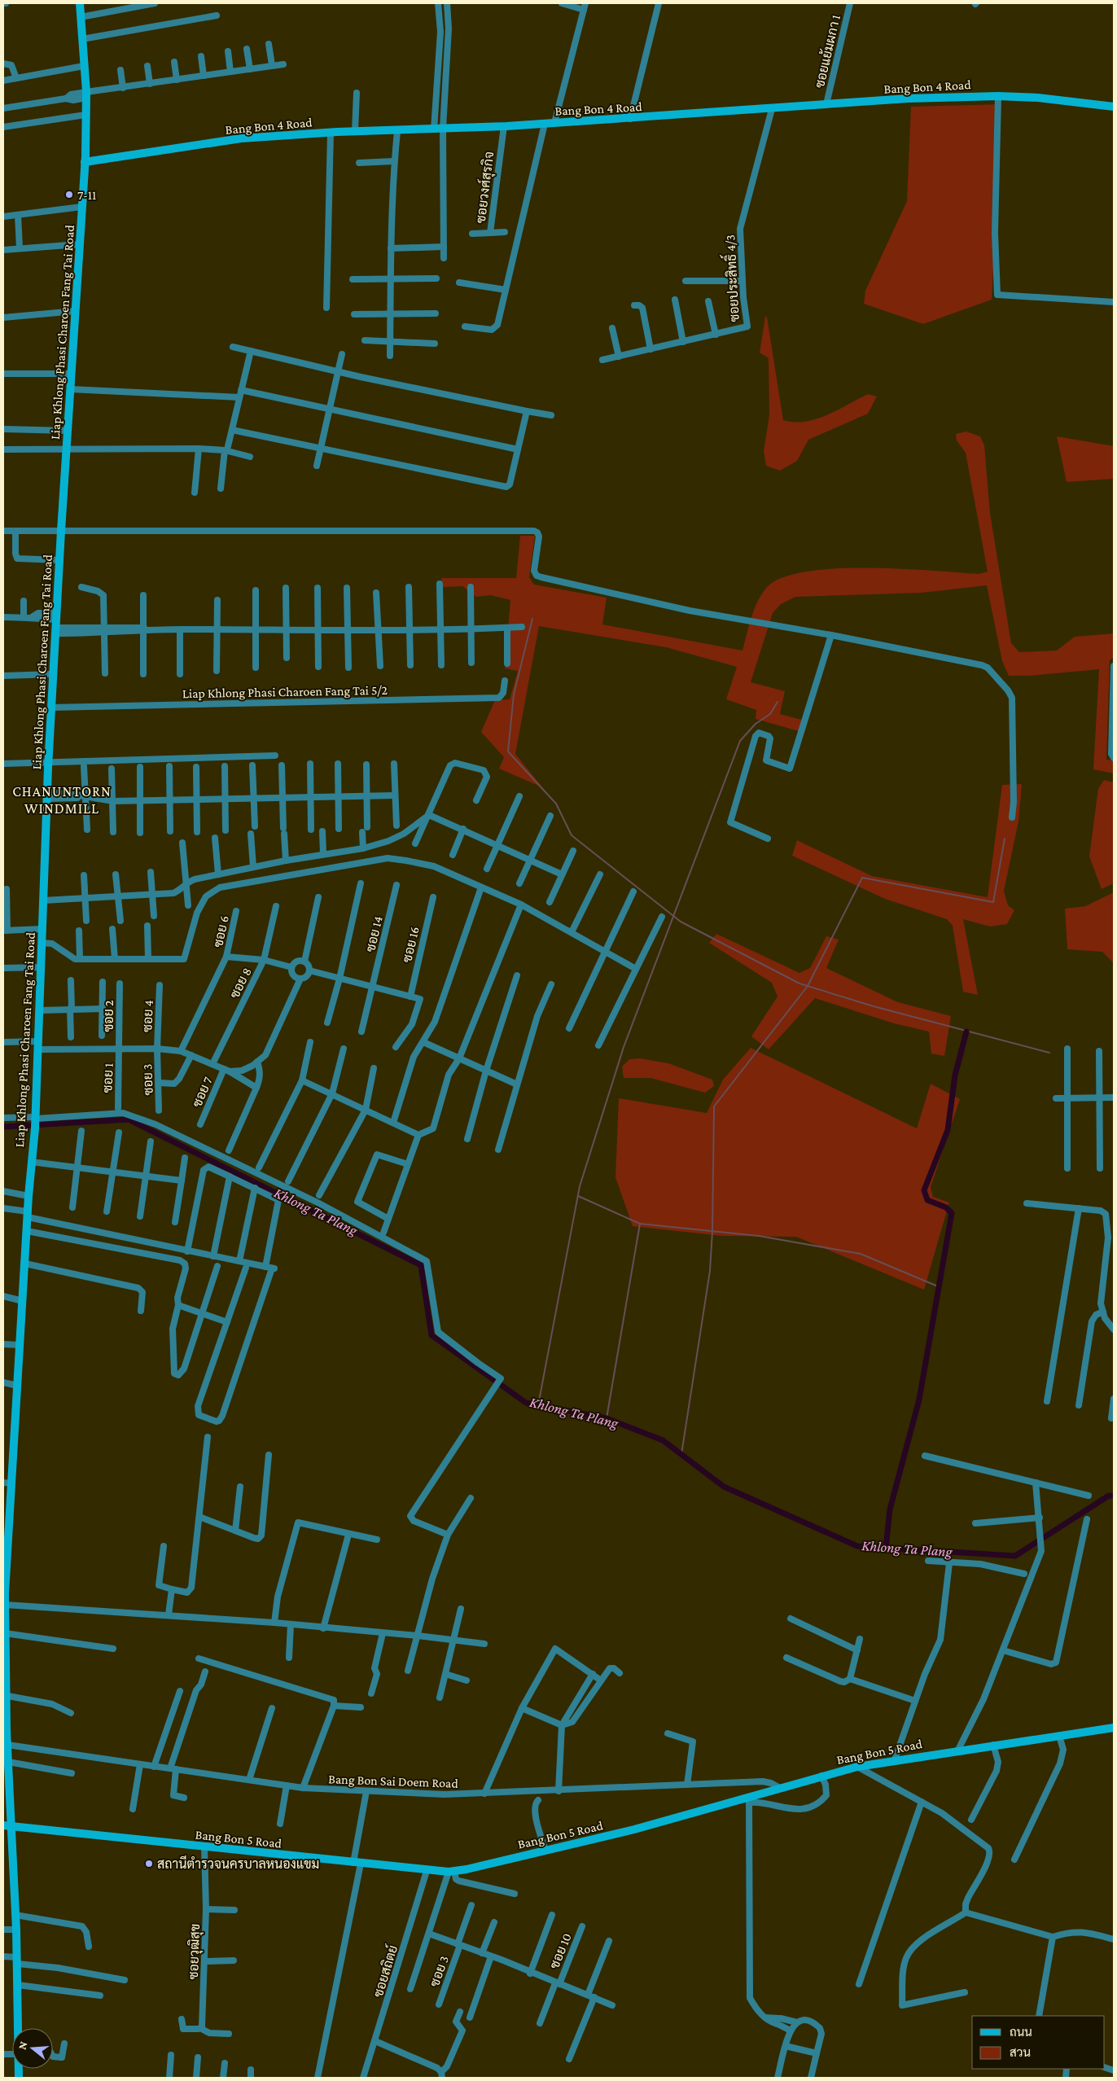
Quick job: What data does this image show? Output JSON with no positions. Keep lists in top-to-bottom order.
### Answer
{
  "streets": {
    "street": [
      "ซอยแย้มผกา 1",
      "Bang Bon 4 Road",
      "ซอยวงศ์สุรกิจ",
      "ซอยประสิทธิ์ 4/3",
      "Liap Khlong Phasi Charoen Fang Tai Road",
      "Liap Khlong Phasi Charoen Fang Tai 5/2",
      "ซอย 6",
      "ซอย 14",
      "ซอย 16",
      "ซอย 8",
      "ซอย 2",
      "ซอย 4",
      "ซอย 1",
      "ซอย 3",
      "ซอย 7",
      "Bang Bon 5 Road",
      "Bang Bon Sai Doem Road",
      "ซอย 10",
      "ซอยวุฒิสุข",
      "ซอยสถิตย์"
    ]
  },
  "crossings": [
    ["ซอยแย้มผกา 1", "Bang Bon 4 Road"],
    ["Bang Bon 4 Road", "ซอยวงศ์สุรกิจ"],
    ["Bang Bon 4 Road", "ซอยประสิทธิ์ 4/3"],
    ["Bang Bon 4 Road", "Liap Khlong Phasi Charoen Fang Tai Road"],
    ["Liap Khlong Phasi Charoen Fang Tai Road", "Liap Khlong Phasi Charoen Fang Tai 5/2"],
    ["Liap Khlong Phasi Charoen Fang Tai Road", "Bang Bon 5 Road"],
    ["Liap Khlong Phasi Charoen Fang Tai Road", "Bang Bon Sai Doem Road"],
    ["ซอย 2", "ซอย 1"],
    ["ซอย 4", "ซอย 3"],
    ["Bang Bon 5 Road", "Bang Bon Sai Doem Road"],
    ["Bang Bon 5 Road", "ซอยวุฒิสุข"],
    ["Bang Bon 5 Road", "ซอยสถิตย์"]
  ],
  "districts": ["CHANUNTORN WINDMILL"],
  "water": ["Khlong Ta Plang"],
  "places": ["7-11", "สถานีตำรวจนครบาลหนองแขม"],
  "legend": ["ถนน", "สวน"],
  "north": "left"
}
